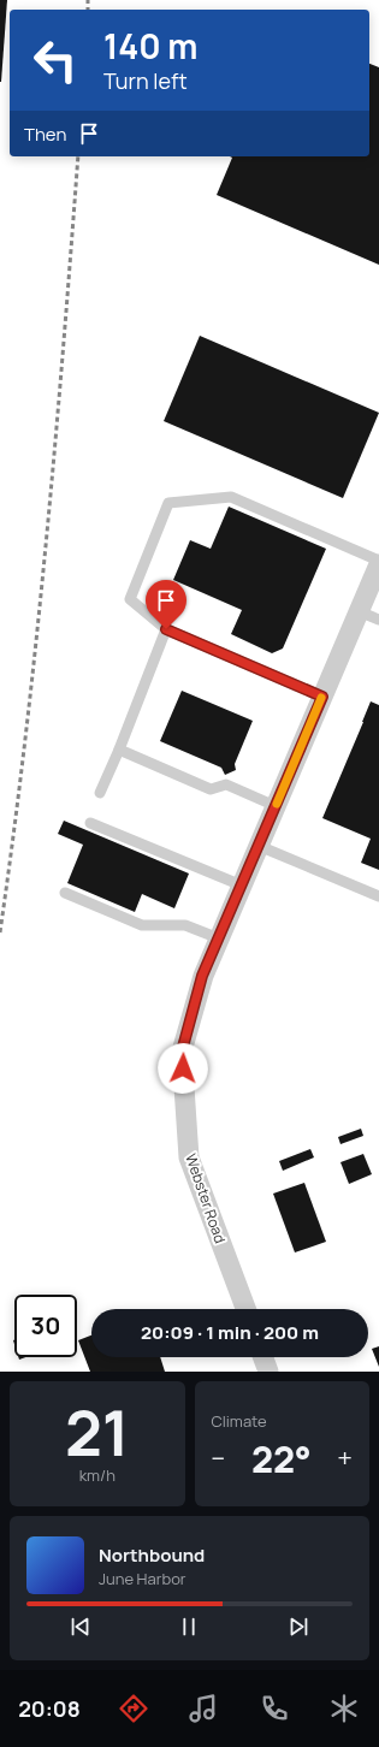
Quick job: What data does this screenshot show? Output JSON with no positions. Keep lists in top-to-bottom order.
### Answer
{
  "streets": {
    "street": ["Webster Road"]
  },
  "page": {
    "turn": ["140 m", "Turn left"],
    "then": "Then",
    "limit": "30",
    "trip": "20:09 · 1 min · 200 m",
    "tile": [
      ["21", "km/h"],
      "Climate"
    ],
    "heat": ["−", "22°", "+"],
    "song": ["Northbound", "June Harbor"],
    "tabs": "20:08"
  }
}
